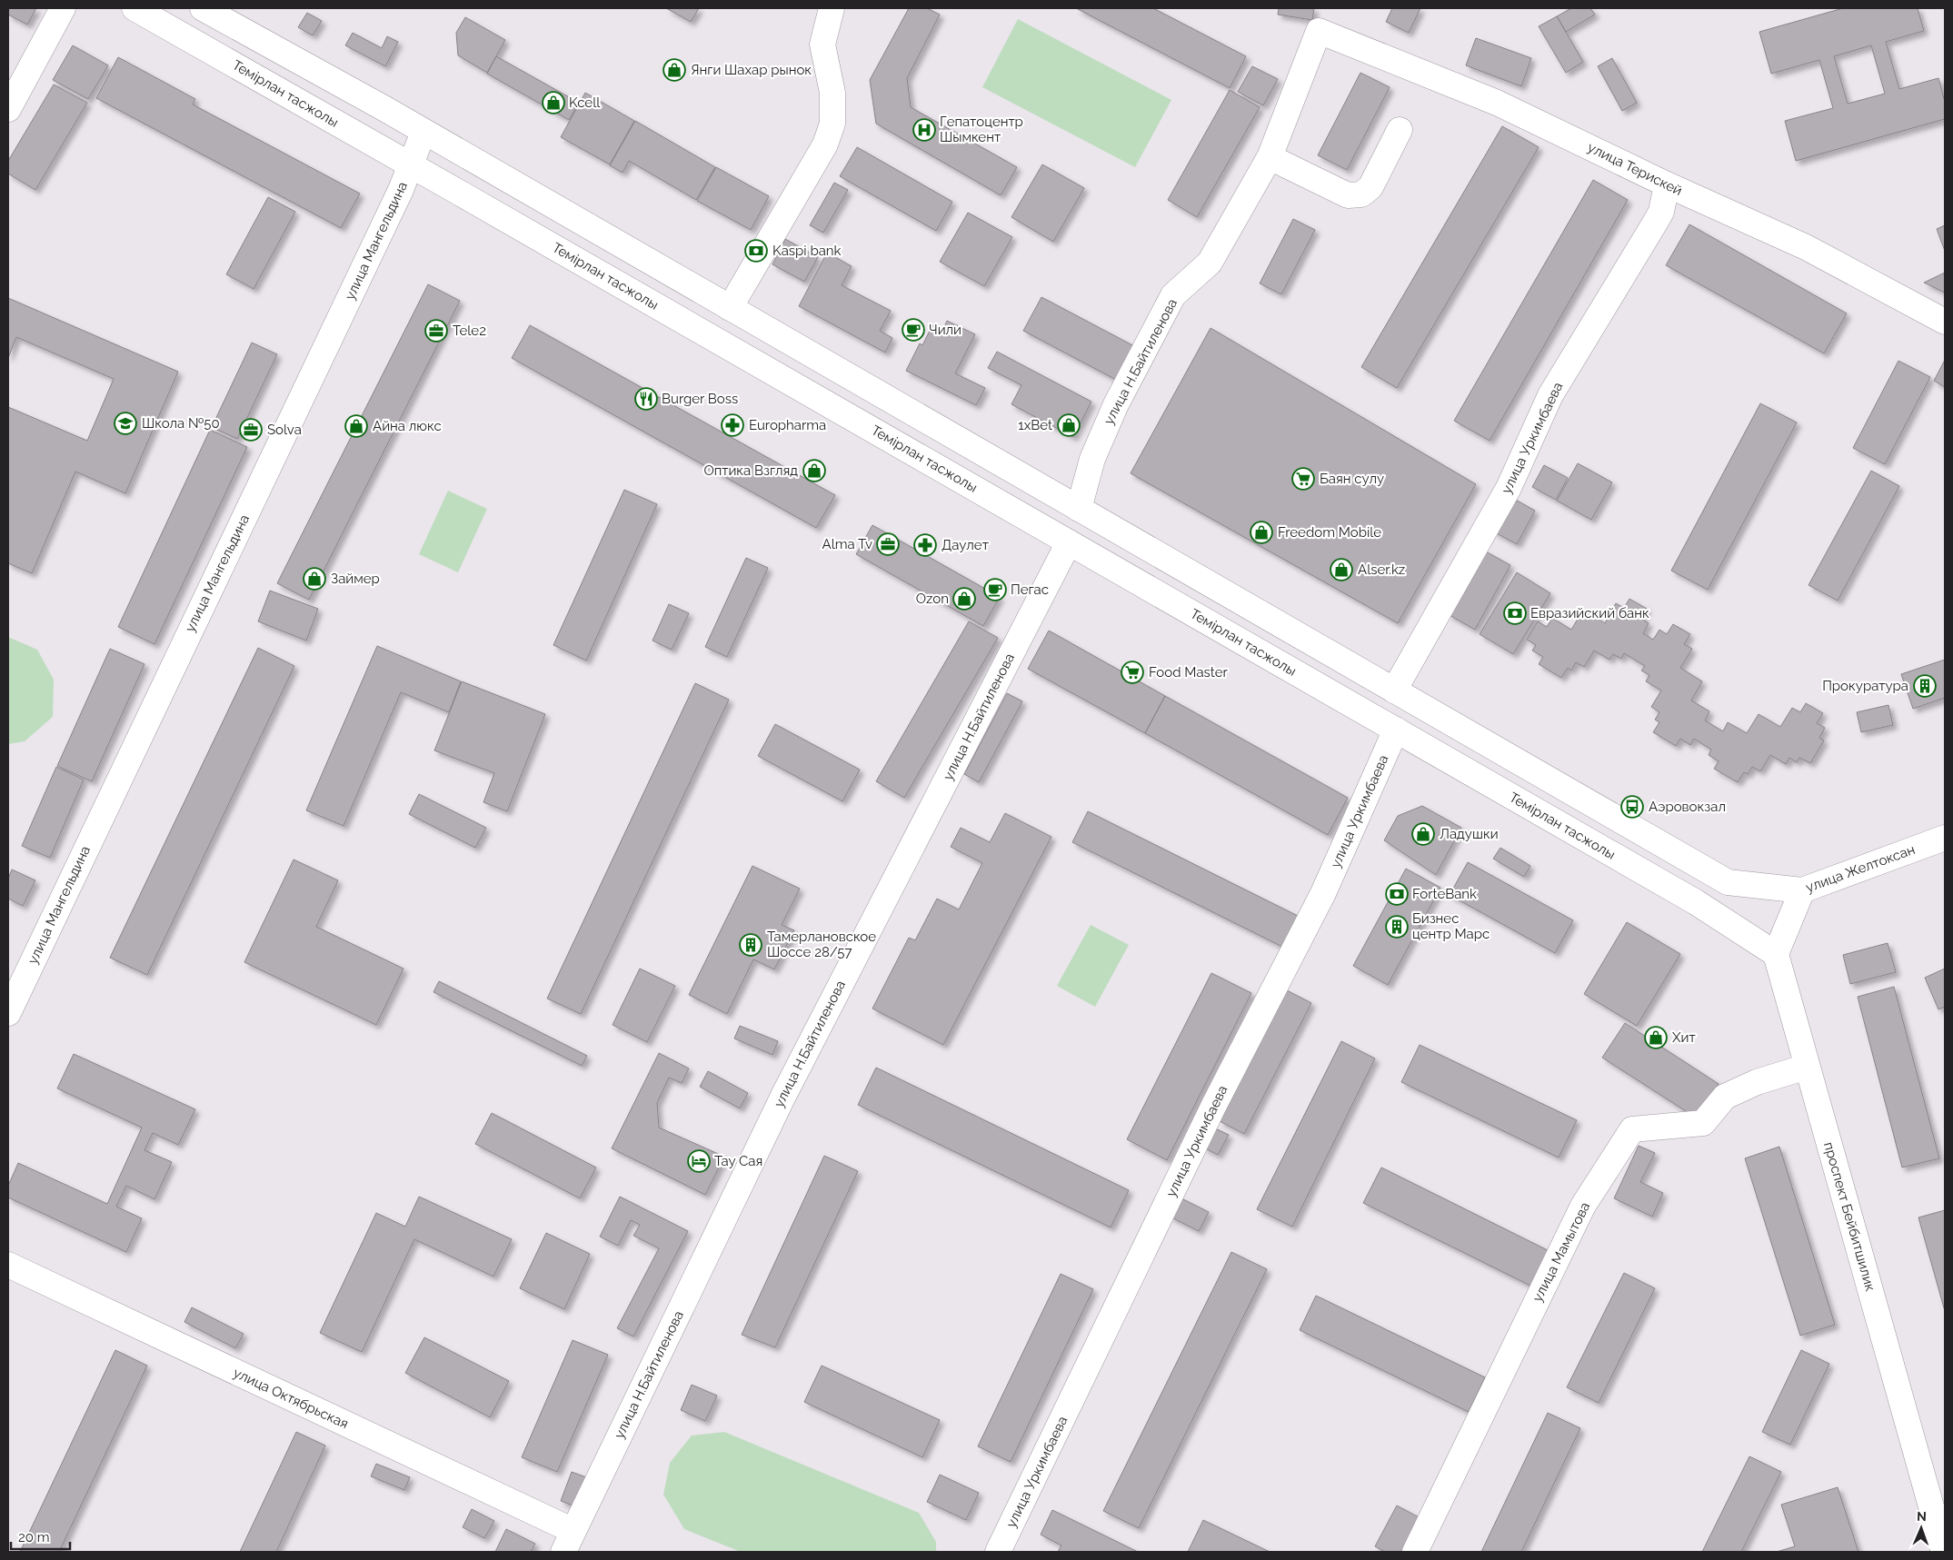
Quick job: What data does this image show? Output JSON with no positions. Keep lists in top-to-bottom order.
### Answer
{
  "streets": {
    "street": [
      "Темірлан тасжолы",
      "улица Терискей",
      "улица Мангельдина",
      "улица Н.Байтиленова",
      "улица Уркимбаева",
      "улица Желтоксан",
      "проспект Бейбитшилик",
      "улица Мамытова",
      "улица Октябрьская"
    ]
  },
  "crossings": [
    ["Темірлан тасжолы", "улица Мангельдина"],
    ["Темірлан тасжолы", "улица Н.Байтиленова"],
    ["Темірлан тасжолы", "улица Уркимбаева"],
    ["улица Терискей", "улица Н.Байтиленова"],
    ["улица Терискей", "улица Уркимбаева"],
    ["улица Н.Байтиленова", "улица Октябрьская"],
    ["проспект Бейбитшилик", "улица Мамытова"]
  ],
  "places": {
    "shop": [
      "Янги Шахар рынок",
      "Kcell",
      "1xBet",
      "Айна люкс",
      "Оптика Взгляд",
      "Freedom Mobile",
      "Alser.kz",
      "Займер",
      "Ozon",
      "Ладушки",
      "Хит"
    ],
    "hospital": ["Гепатоцентр Шымкент"],
    "bank": ["Kaspi bank", "Евразийский банк", "ForteBank"],
    "cafe": ["Чили", "Пегас"],
    "office": ["Tele2", "Solva", "Alma Tv"],
    "restaurant": ["Burger Boss"],
    "school or university": ["Школа №50"],
    "pharmacy": ["Europharma", "Даулет"],
    "supermarket": ["Баян сулу", "Food Master"],
    "building": ["Прокуратура", "Бизнес центр Марс", "Тамерлановское Шоссе 28/57"],
    "bus stop": ["Аэровокзал"],
    "hotel": ["Тау Сая"]
  },
  "scale_bar": "20 m",
  "north": "top"
}
